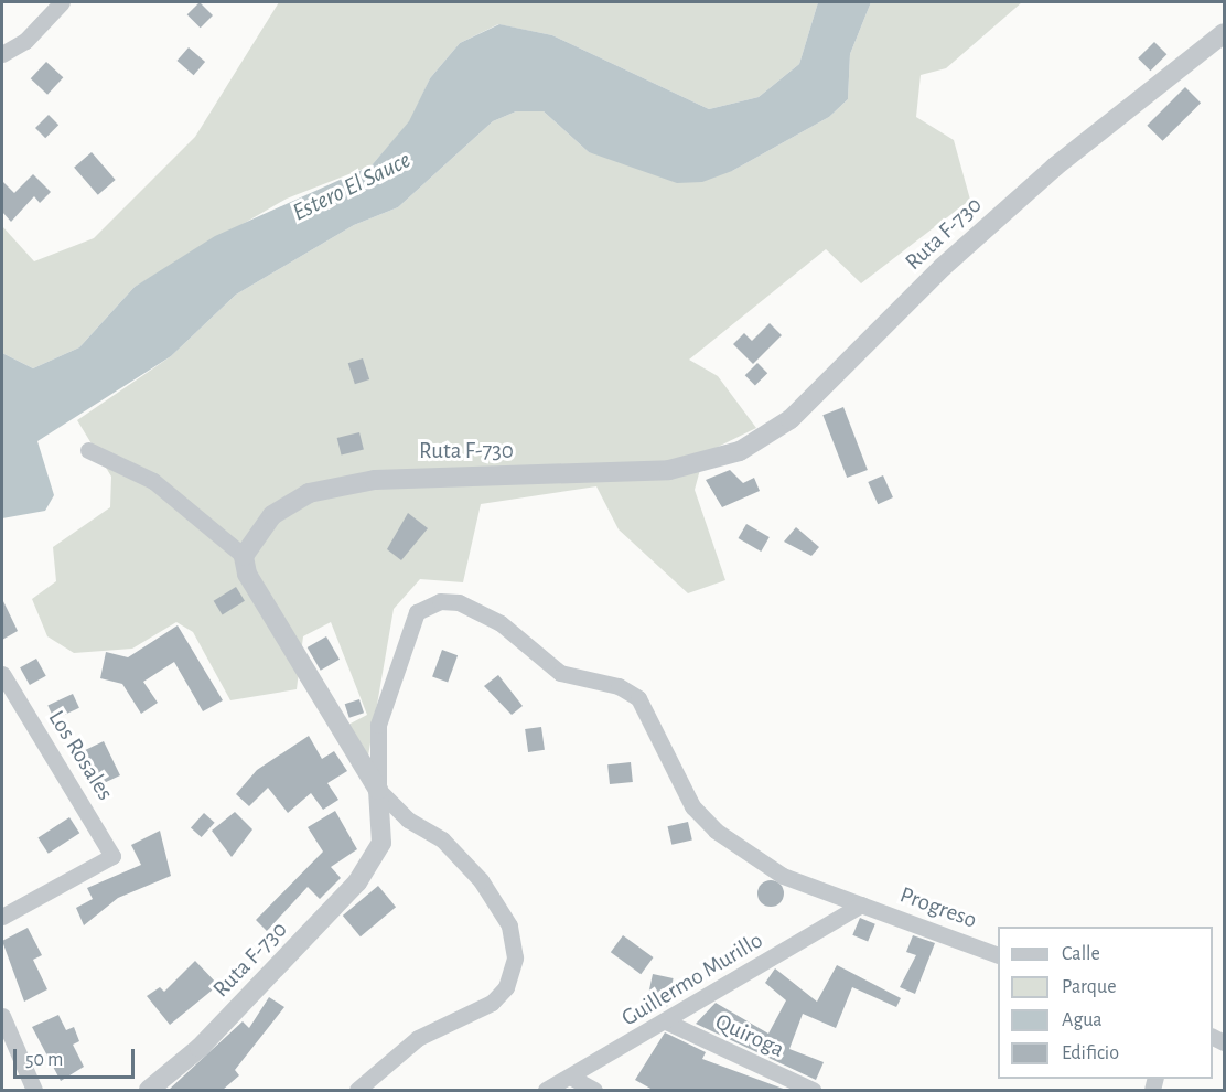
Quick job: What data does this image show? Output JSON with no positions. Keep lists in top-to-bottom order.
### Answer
{
  "streets": {
    "street": [
      "Ruta F-730",
      "Los Rosales",
      "Progreso",
      "Guillermo Murillo",
      "Quiroga"
    ]
  },
  "crossings": [
    ["Ruta F-730", "Progreso"],
    ["Progreso", "Guillermo Murillo"],
    ["Guillermo Murillo", "Quiroga"]
  ],
  "water": ["Estero El Sauce"],
  "legend": [
    "Calle",
    "Parque",
    "Agua",
    "Edificio"
  ],
  "scale_bar": "50 m"
}
